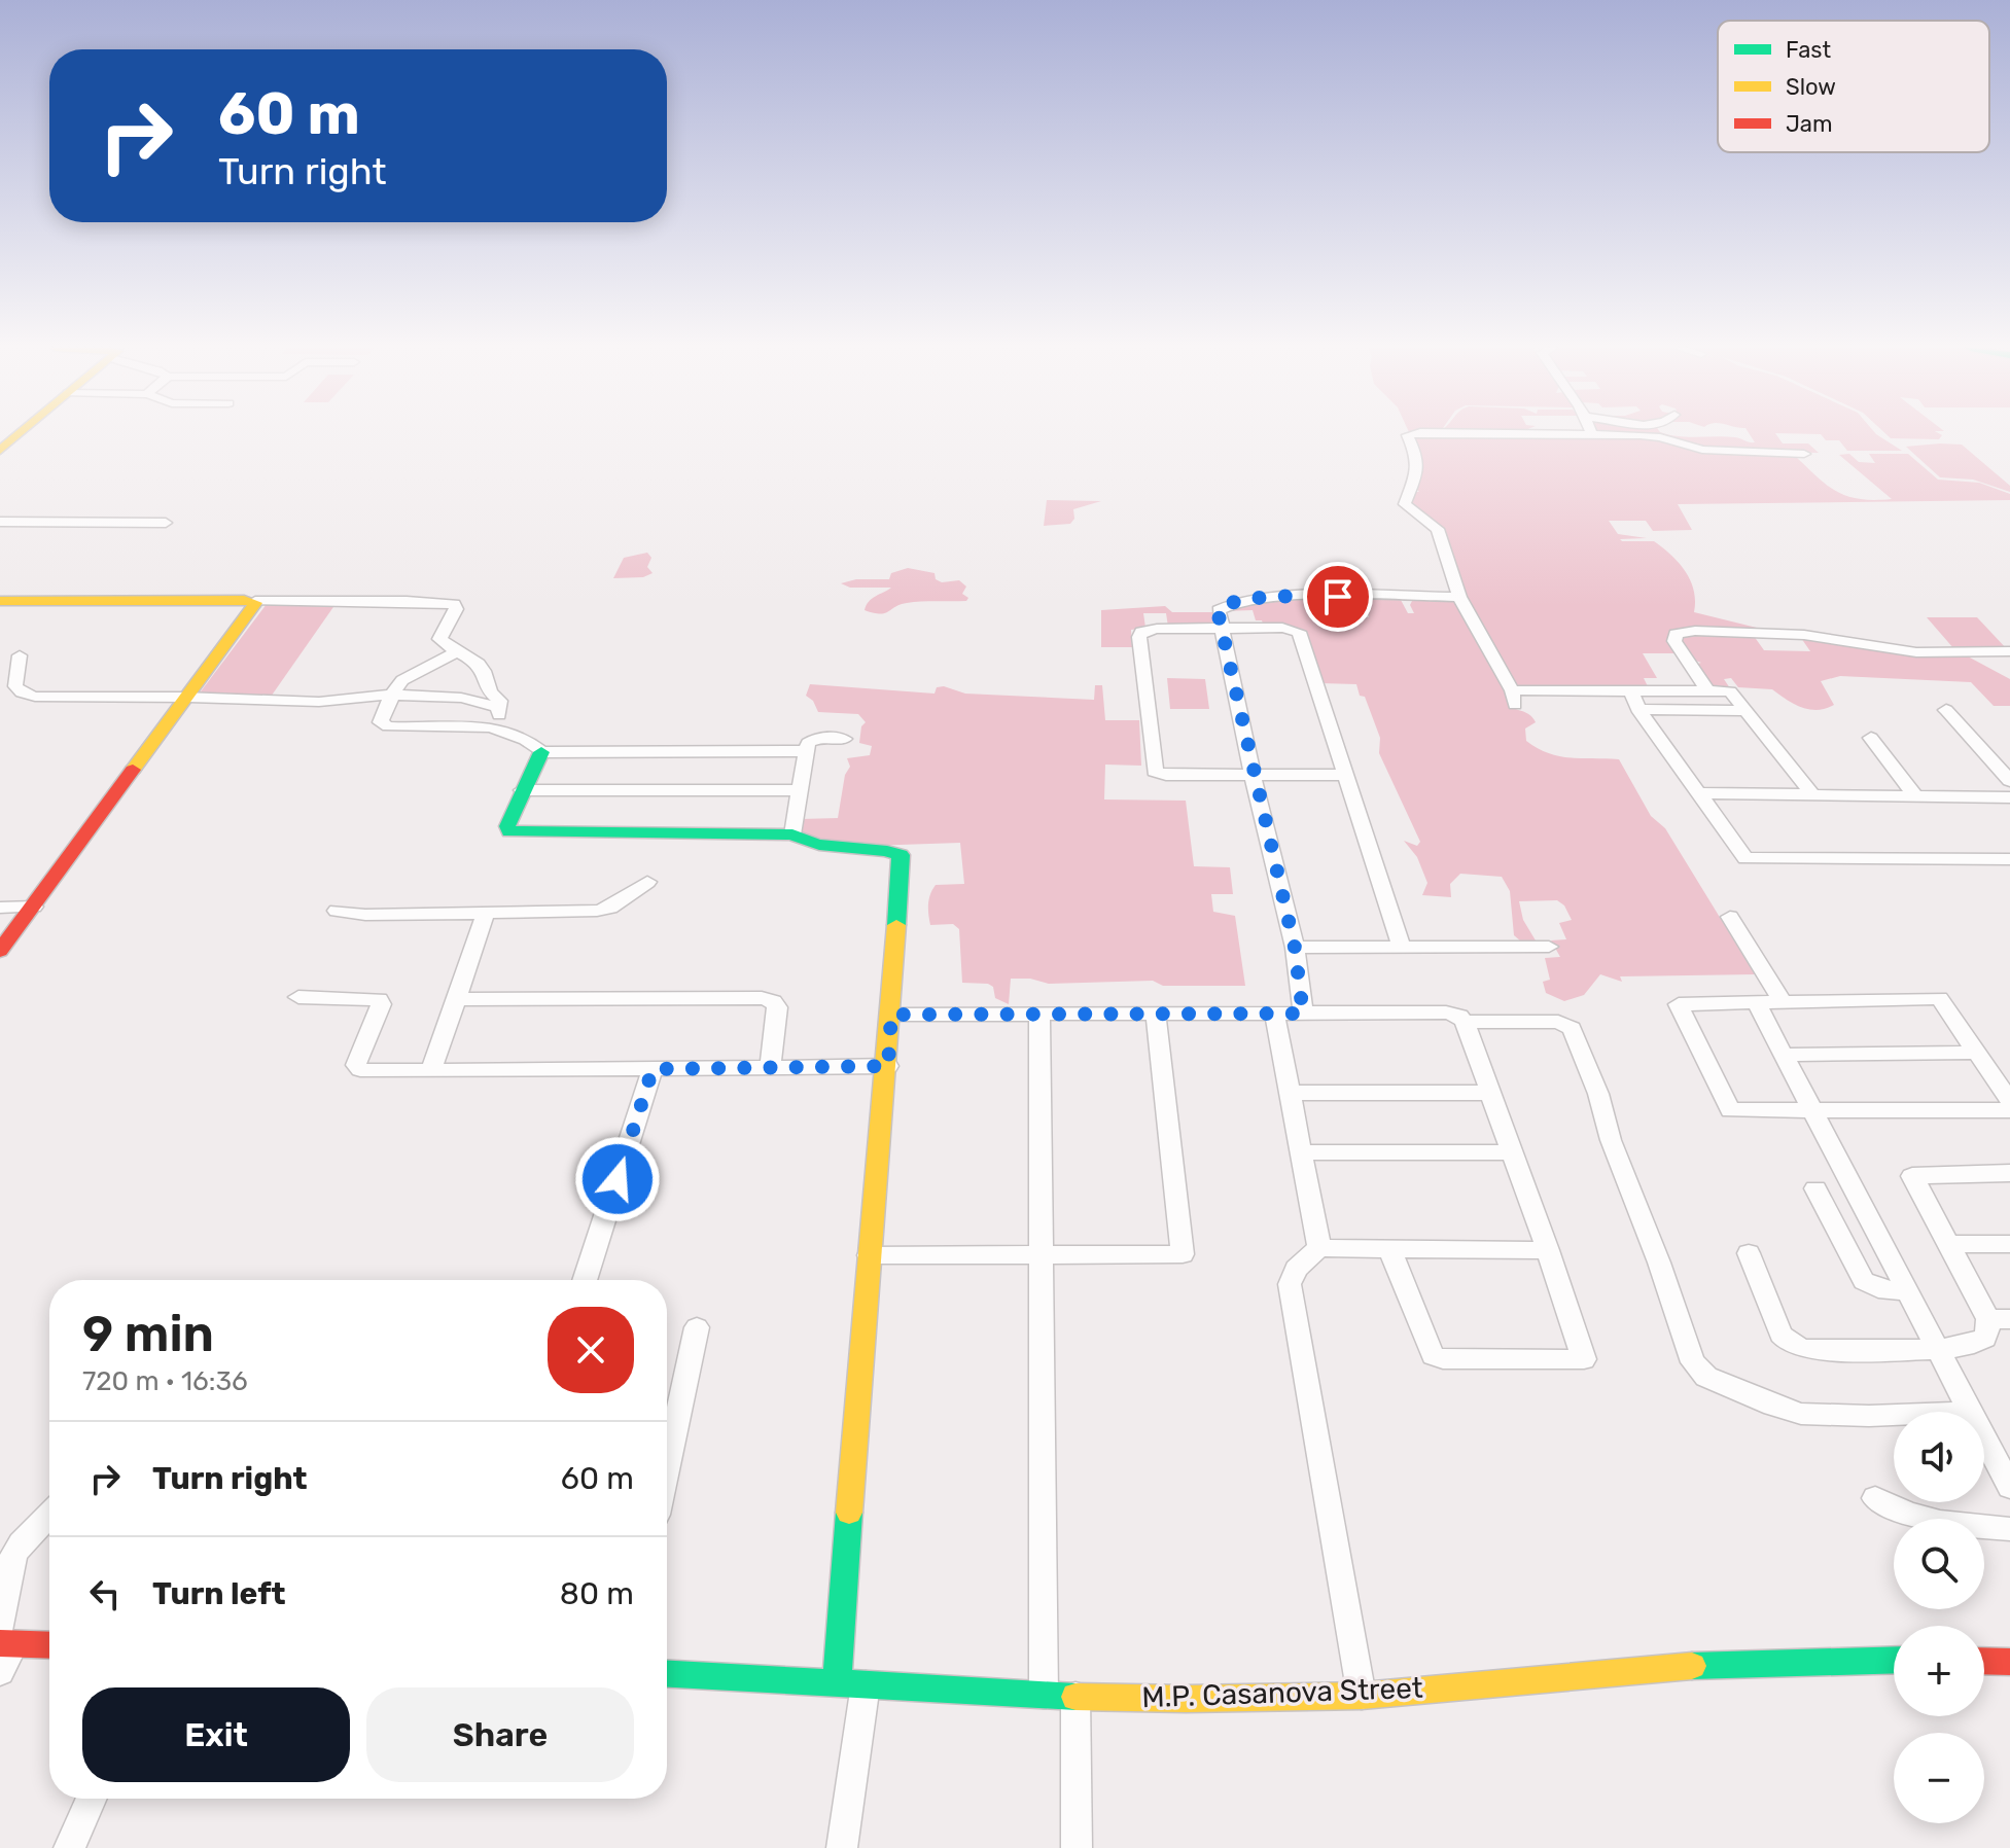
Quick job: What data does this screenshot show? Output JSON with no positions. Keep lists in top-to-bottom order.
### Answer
{
  "streets": {
    "main road": ["M.P. Casanova Street"]
  },
  "legend": ["Fast", "Slow", "Jam"],
  "page": {
    "turn": ["60 m", "Turn right"],
    "heading": ["9 min", "720 m · 16:36"],
    "map_buttons": ["+", "−"],
    "list": [
      {
        "name": "Turn right",
        "value": "60 m"
      },
      {
        "name": "Turn left",
        "value": "80 m"
      }
    ],
    "buttons": ["Exit", "Share"]
  }
}
